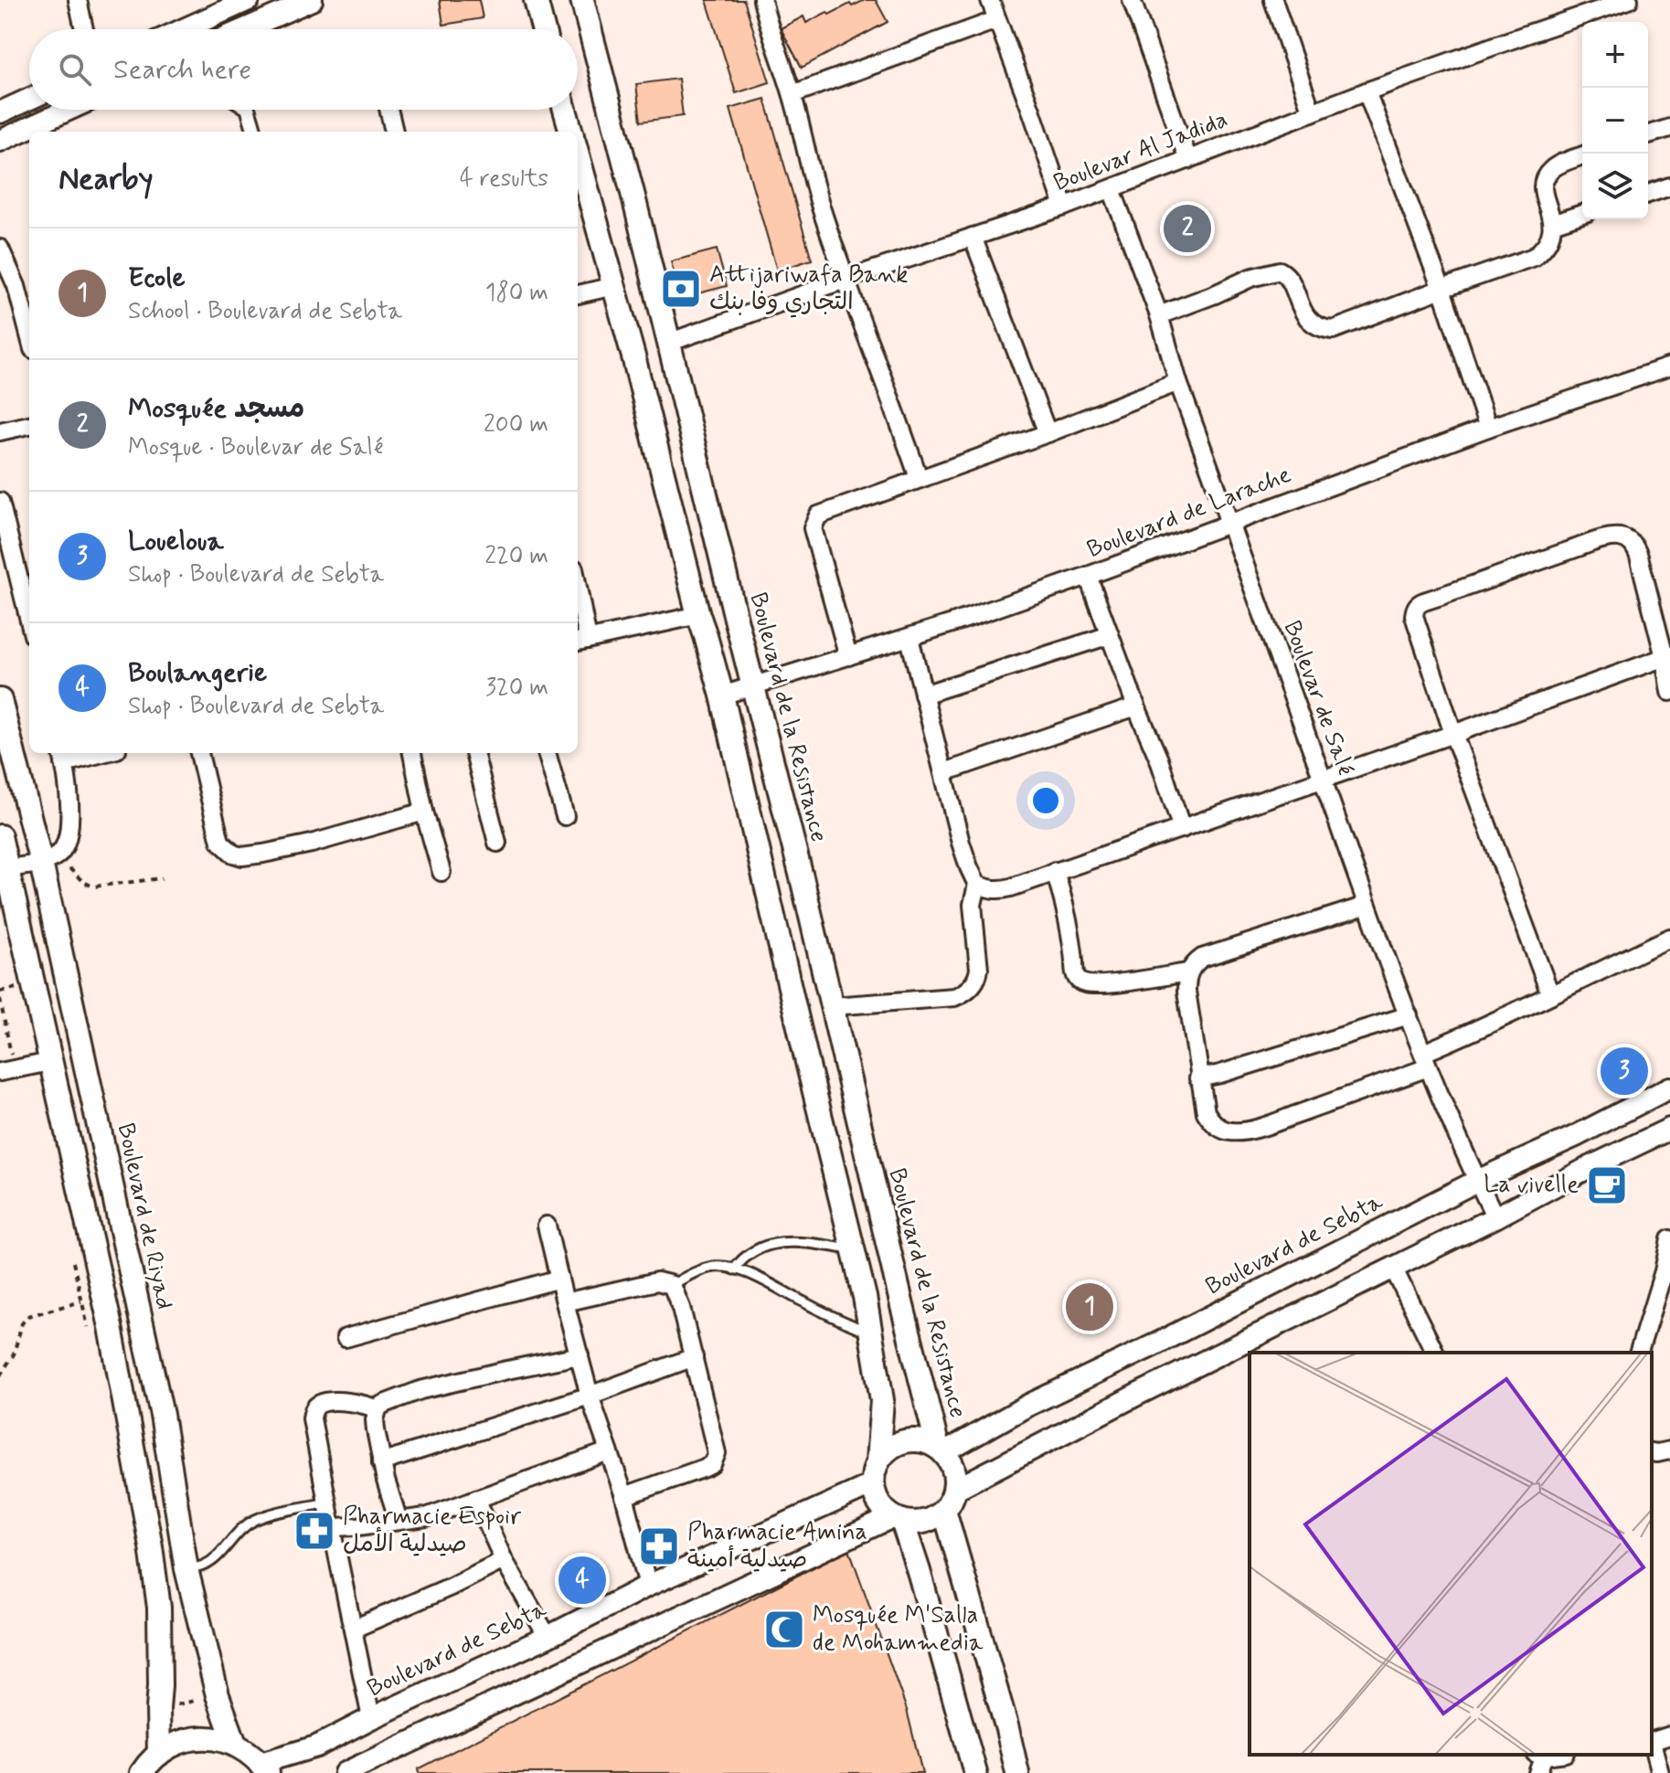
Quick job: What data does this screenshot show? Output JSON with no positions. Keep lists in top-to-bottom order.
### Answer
{
  "streets": {
    "main road": ["Boulevard de la Resistance", "Boulevard de Riyad"],
    "street": [
      "Boulevar Al Jadida",
      "Boulevard de Larache",
      "Boulevar de Salé",
      "Boulevard de Sebta"
    ]
  },
  "crossings": [
    ["Boulevar Al Jadida", "Boulevar de Salé"],
    ["Boulevar Al Jadida", "Boulevard de la Resistance"],
    ["Boulevard de Larache", "Boulevar de Salé"],
    ["Boulevard de Larache", "Boulevard de la Resistance"],
    ["Boulevar de Salé", "Boulevard de Sebta"],
    ["Boulevard de la Resistance", "Boulevard de Sebta"]
  ],
  "places": {
    "bank": ["Attijariwafa Bank التجاري وفا بنك"],
    "cafe": ["La vivelle"],
    "pharmacy": ["Pharmacie Espoir صيدلية الأمل", "Pharmacie Amina صيدلية أمينة"],
    "mosque": ["Mosquée M'Salla de Mohammedia"]
  },
  "page": {
    "map_buttons": ["+", "−"],
    "search": "Search here",
    "heading": ["Nearby", "4 results"],
    "pins": [
      "2",
      "3",
      "1",
      "4"
    ],
    "list": [
      {
        "mark": "1",
        "name": "Ecole",
        "note": "School · Boulevard de Sebta",
        "value": "180 m"
      },
      {
        "mark": "2",
        "name": "Mosquée مسجد",
        "note": "Mosque · Boulevar de Salé",
        "value": "200 m"
      },
      {
        "mark": "3",
        "name": "Loueloua",
        "note": "Shop · Boulevard de Sebta",
        "value": "220 m"
      },
      {
        "mark": "4",
        "name": "Boulangerie",
        "note": "Shop · Boulevard de Sebta",
        "value": "320 m"
      }
    ]
  }
}
